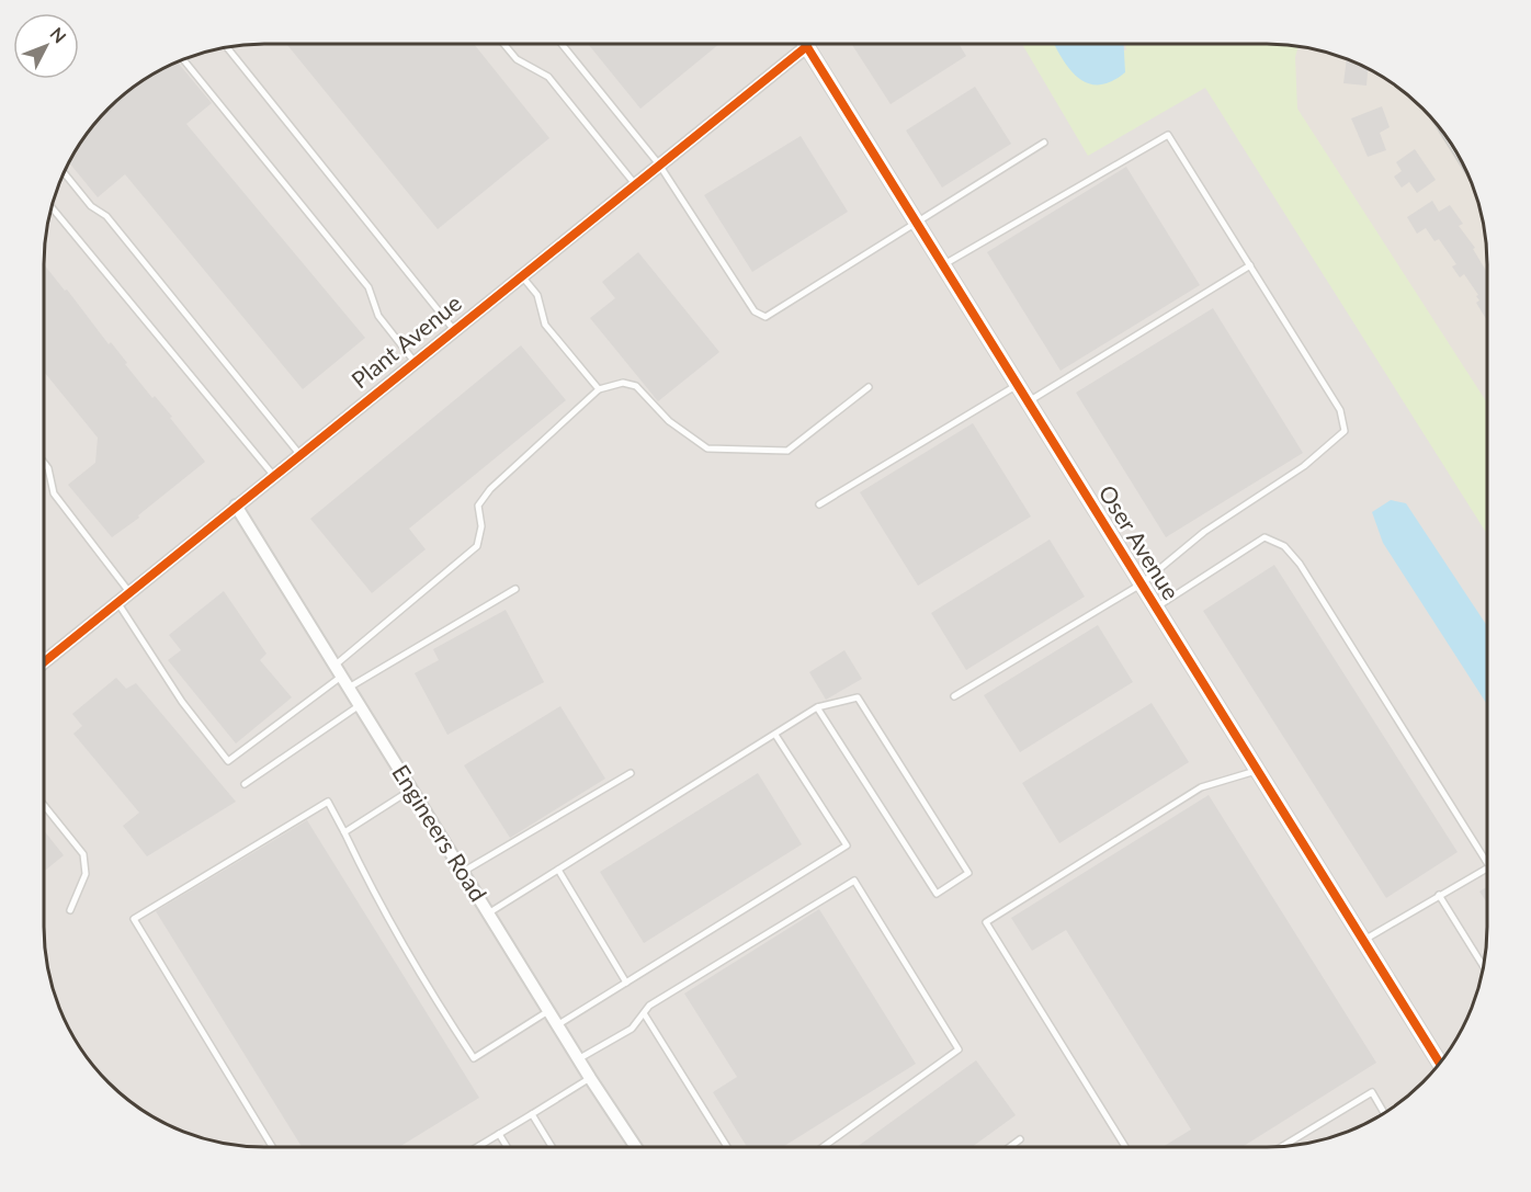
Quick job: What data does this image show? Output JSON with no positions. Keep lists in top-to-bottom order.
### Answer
{
  "streets": {
    "street": ["Plant Avenue", "Oser Avenue", "Engineers Road"]
  },
  "crossings": [
    ["Plant Avenue", "Engineers Road"]
  ],
  "north": "top right"
}
